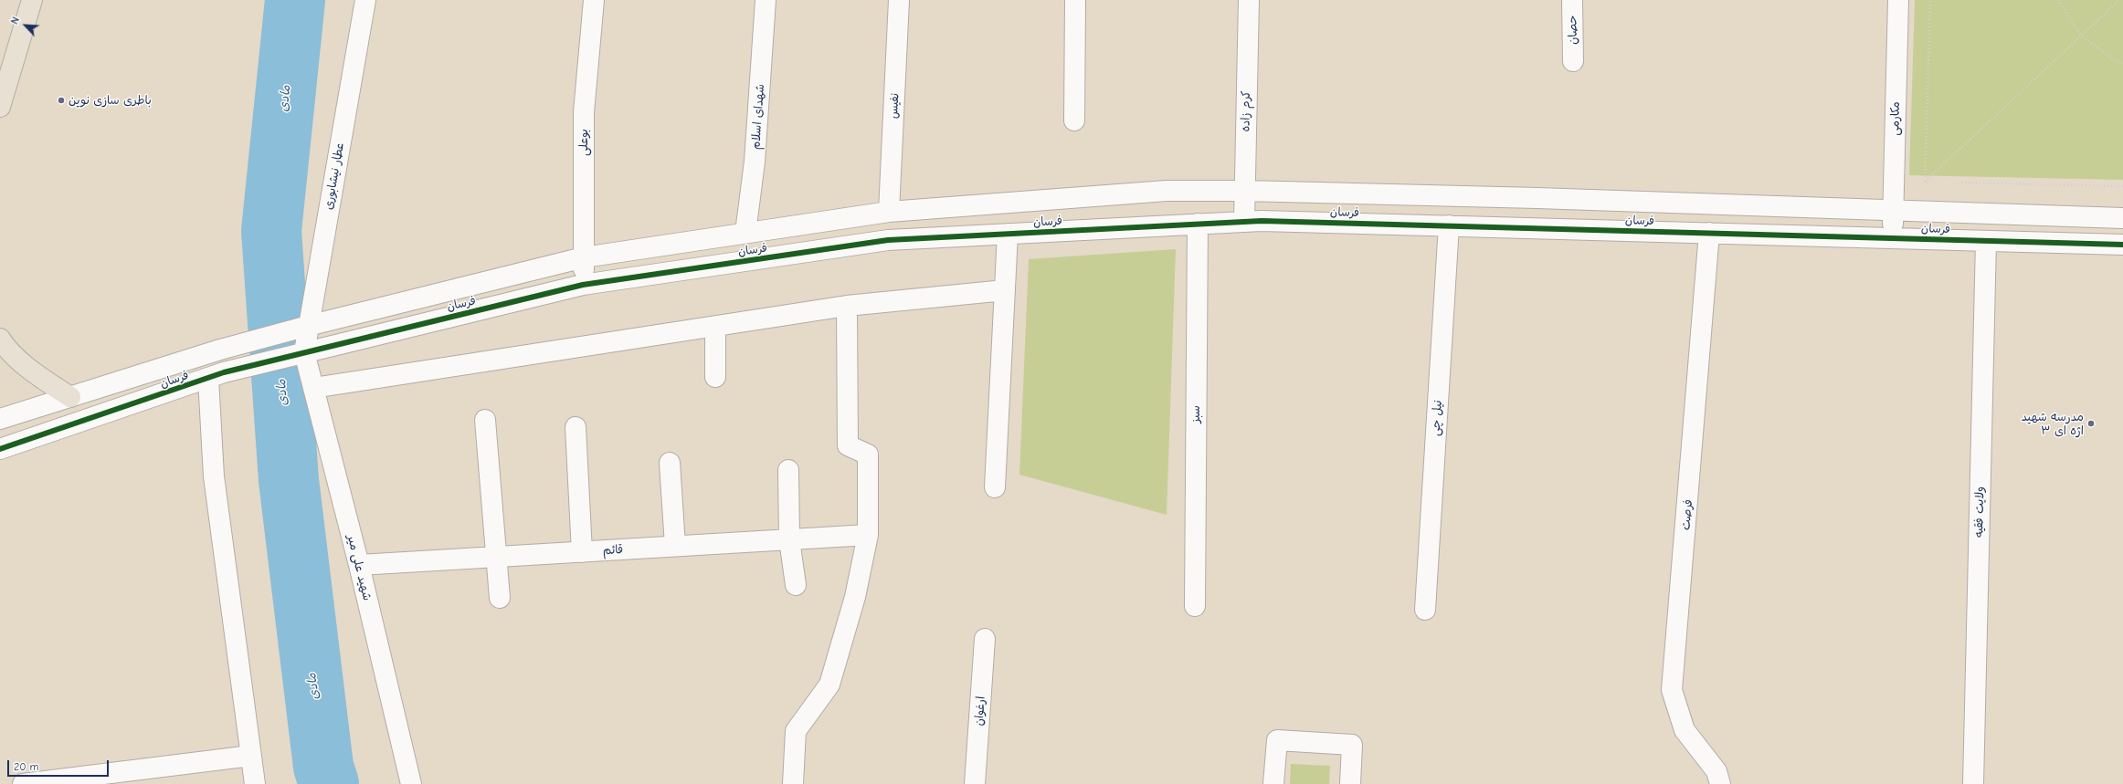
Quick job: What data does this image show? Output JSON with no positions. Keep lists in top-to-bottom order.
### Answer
{
  "streets": {
    "street": [
      "حصان",
      "نفیس",
      "کرم زاده",
      "شهدای اسلام",
      "مکارمی",
      "بوعلی",
      "عطار نیشابوری",
      "فرسان",
      "سبز",
      "نیل چی",
      "ولایت فقیه",
      "فرصت",
      "قائم",
      "شهید علی میر",
      "ارغوان"
    ]
  },
  "crossings": [
    ["نفیس", "فرسان"],
    ["کرم زاده", "فرسان"],
    ["شهدای اسلام", "فرسان"],
    ["مکارمی", "فرسان"],
    ["بوعلی", "فرسان"],
    ["عطار نیشابوری", "فرسان"],
    ["عطار نیشابوری", "شهید علی میر"],
    ["فرسان", "سبز"],
    ["فرسان", "نیل چی"],
    ["فرسان", "ولایت فقیه"],
    ["فرسان", "فرصت"],
    ["فرسان", "شهید علی میر"],
    ["قائم", "شهید علی میر"]
  ],
  "water": ["مادی"],
  "places": ["باطری سازی نوین", "مدرسه شهید اژه ای ۳"],
  "scale_bar": "20 m",
  "north": "top left"
}
